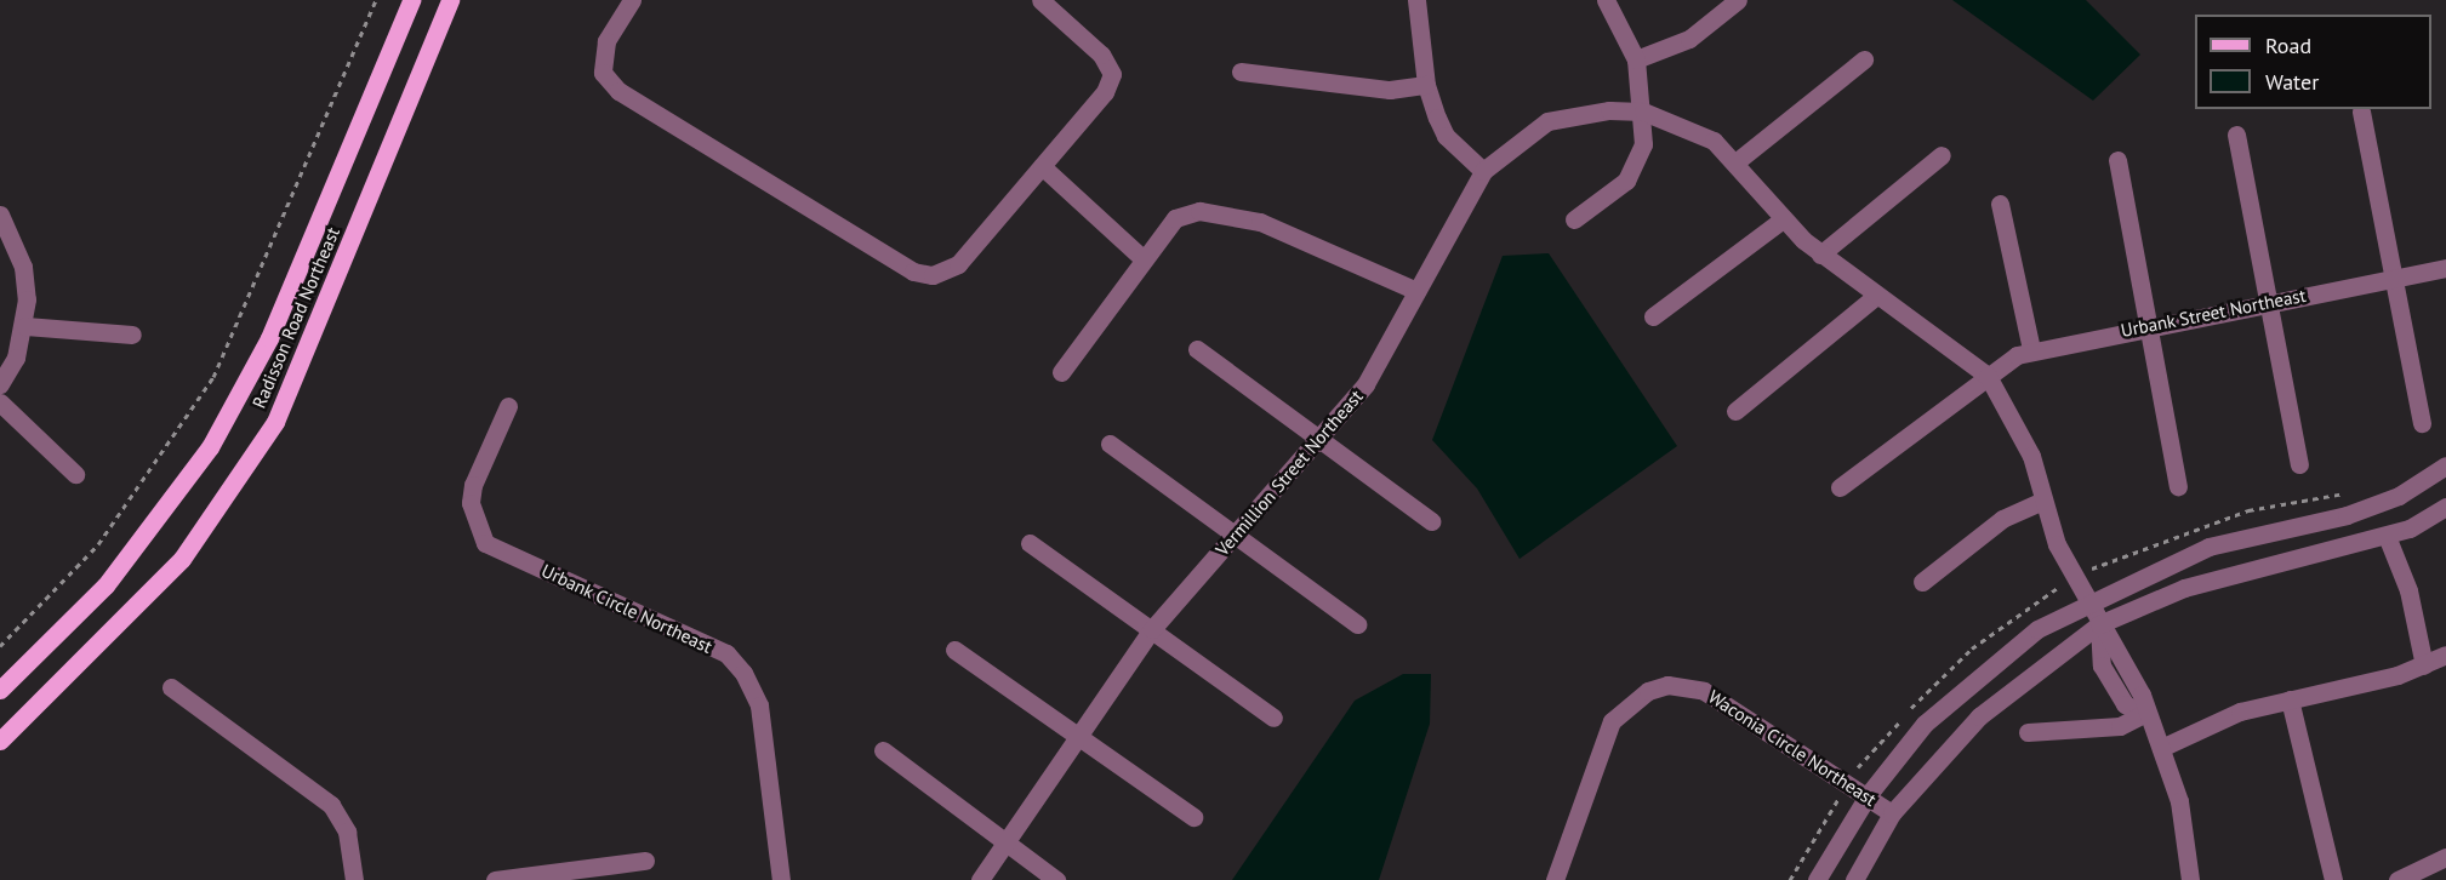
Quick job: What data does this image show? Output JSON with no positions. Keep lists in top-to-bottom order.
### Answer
{
  "streets": {
    "main road": ["Radisson Road Northeast"],
    "street": [
      "Urbank Street Northeast",
      "Vermillion Street Northeast",
      "Urbank Circle Northeast",
      "Waconia Circle Northeast"
    ]
  },
  "crossings": [
    ["Urbank Street Northeast", "Vermillion Street Northeast"]
  ],
  "legend": ["Road", "Water"]
}
